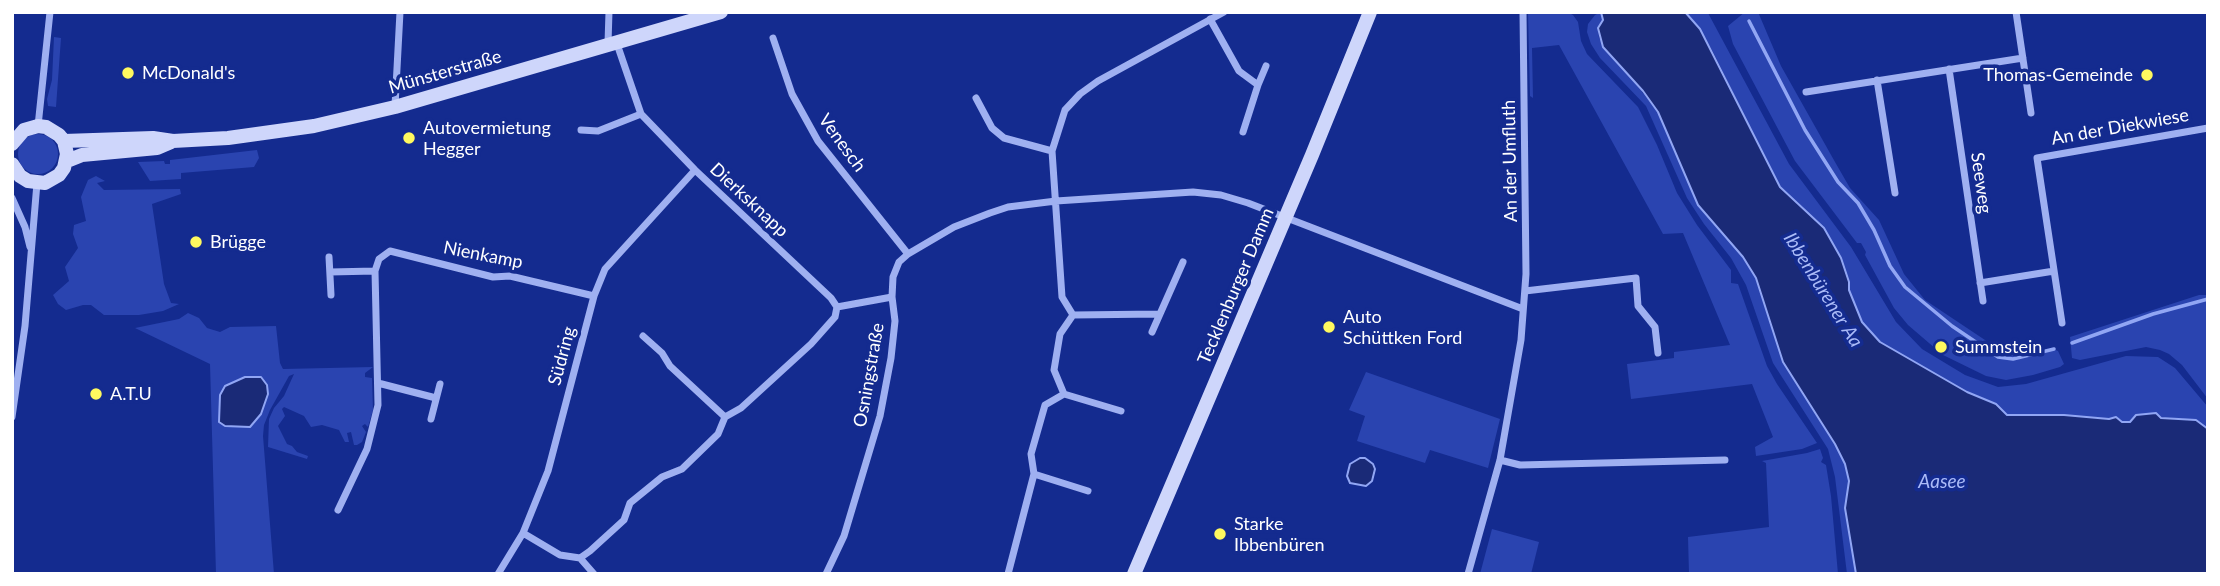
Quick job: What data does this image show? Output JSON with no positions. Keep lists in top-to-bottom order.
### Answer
{
  "streets": {
    "main road": ["Münsterstraße", "Tecklenburger Damm"],
    "street": [
      "An der Diekwiese",
      "Venesch",
      "An der Umfluth",
      "Seeweg",
      "Dierksknapp",
      "Nienkamp",
      "Südring",
      "Osningstraße"
    ]
  },
  "crossings": [
    ["Münsterstraße", "Dierksknapp"],
    ["Venesch", "Osningstraße"],
    ["Dierksknapp", "Südring"],
    ["Nienkamp", "Südring"]
  ],
  "water": ["Ibbenbürener Aa", "Aasee"],
  "places": [
    "McDonald's",
    "Thomas-Gemeinde",
    "Autovermietung Hegger",
    "Brügge",
    "Auto Schüttken Ford",
    "Summstein",
    "A.T.U",
    "Starke Ibbenbüren"
  ]
}
